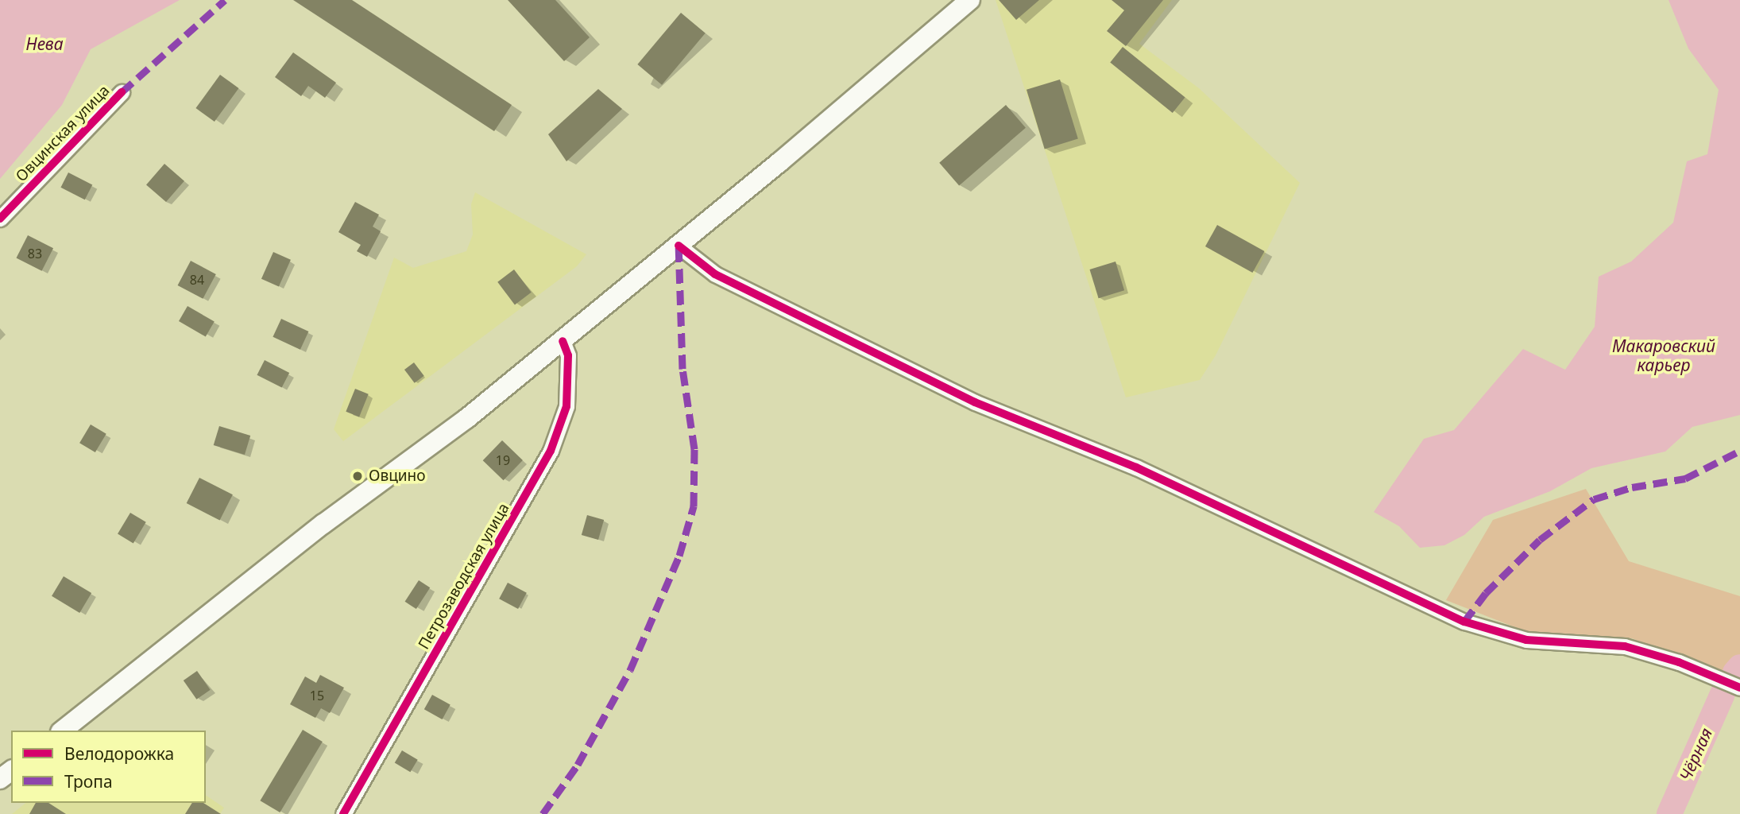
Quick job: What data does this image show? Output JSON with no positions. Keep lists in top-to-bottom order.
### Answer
{
  "streets": {
    "street": ["Овцинская улица", "Петрозаводская улица"]
  },
  "water": ["Нева", "Макаровский карьер", "Чёрная"],
  "places": ["Овцино"],
  "house_numbers": [
    "83",
    "84",
    "19",
    "15"
  ],
  "legend": ["Велодорожка", "Тропа"]
}
